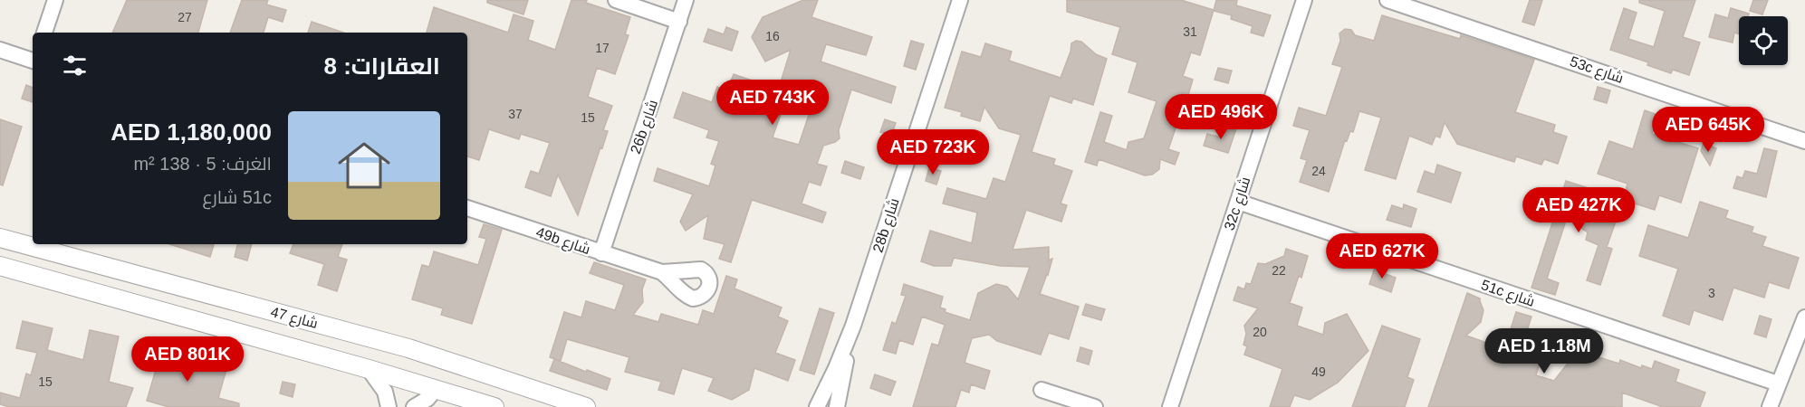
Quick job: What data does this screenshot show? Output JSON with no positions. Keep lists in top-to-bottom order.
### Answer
{
  "streets": {
    "street": [
      "53c شارع",
      "26b شارع",
      "32c شارع",
      "28b شارع",
      "49b شارع",
      "51c شارع",
      "شارع 47"
    ]
  },
  "crossings": [
    ["26b شارع", "49b شارع"],
    ["32c شارع", "51c شارع"]
  ],
  "house_numbers": [
    "27",
    "31",
    "16",
    "17",
    "37",
    "15",
    "24",
    "22",
    "3",
    "20",
    "49",
    "15"
  ],
  "page": {
    "heading": "العقارات: 8",
    "price": [
      "AED 743K",
      "AED 496K",
      "AED 645K",
      "AED 723K",
      "AED 427K",
      "AED 627K",
      "AED 1.18M",
      "AED 801K"
    ],
    "list": [
      {
        "name": "AED 1,180,000",
        "note": "الغرف: 5 · 138 m² · 51c شارع"
      }
    ]
  }
}
